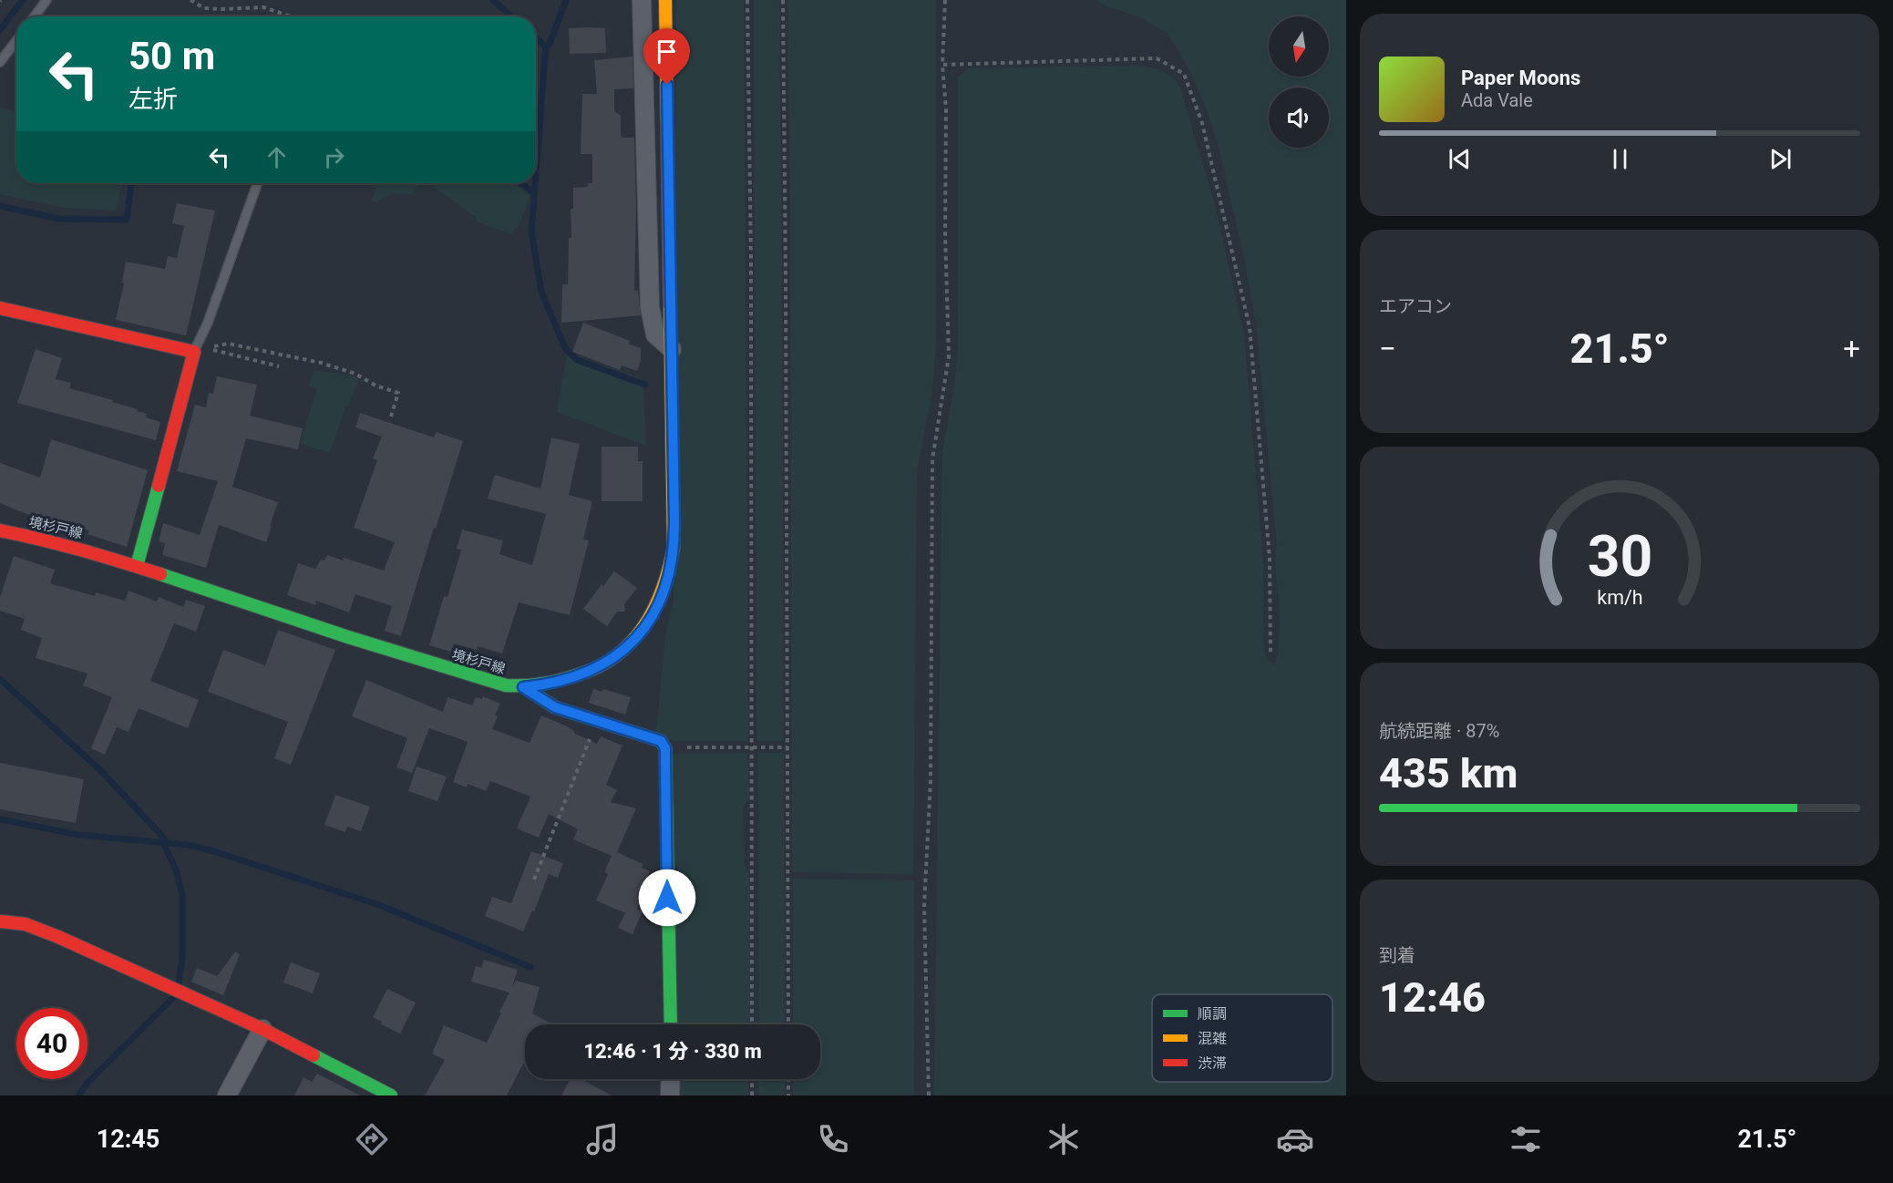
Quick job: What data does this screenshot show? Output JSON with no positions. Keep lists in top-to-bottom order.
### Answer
{
  "streets": {
    "main road": ["境杉戸線"]
  },
  "legend": ["順調", "混雑", "渋滞"],
  "north": "bottom",
  "page": {
    "turn": ["50 m", "左折"],
    "song": ["Paper Moons", "Ada Vale"],
    "tile": [
      "エアコン",
      ["航続距離 · 87%", "435 km"],
      ["到着", "12:46"]
    ],
    "heat": ["−", "21.5°", "+"],
    "limit": "40",
    "trip": "12:46 · 1 分 · 330 m",
    "tabs": ["12:45", "21.5°"],
    "gauge": ["30", "km/h"]
  }
}
